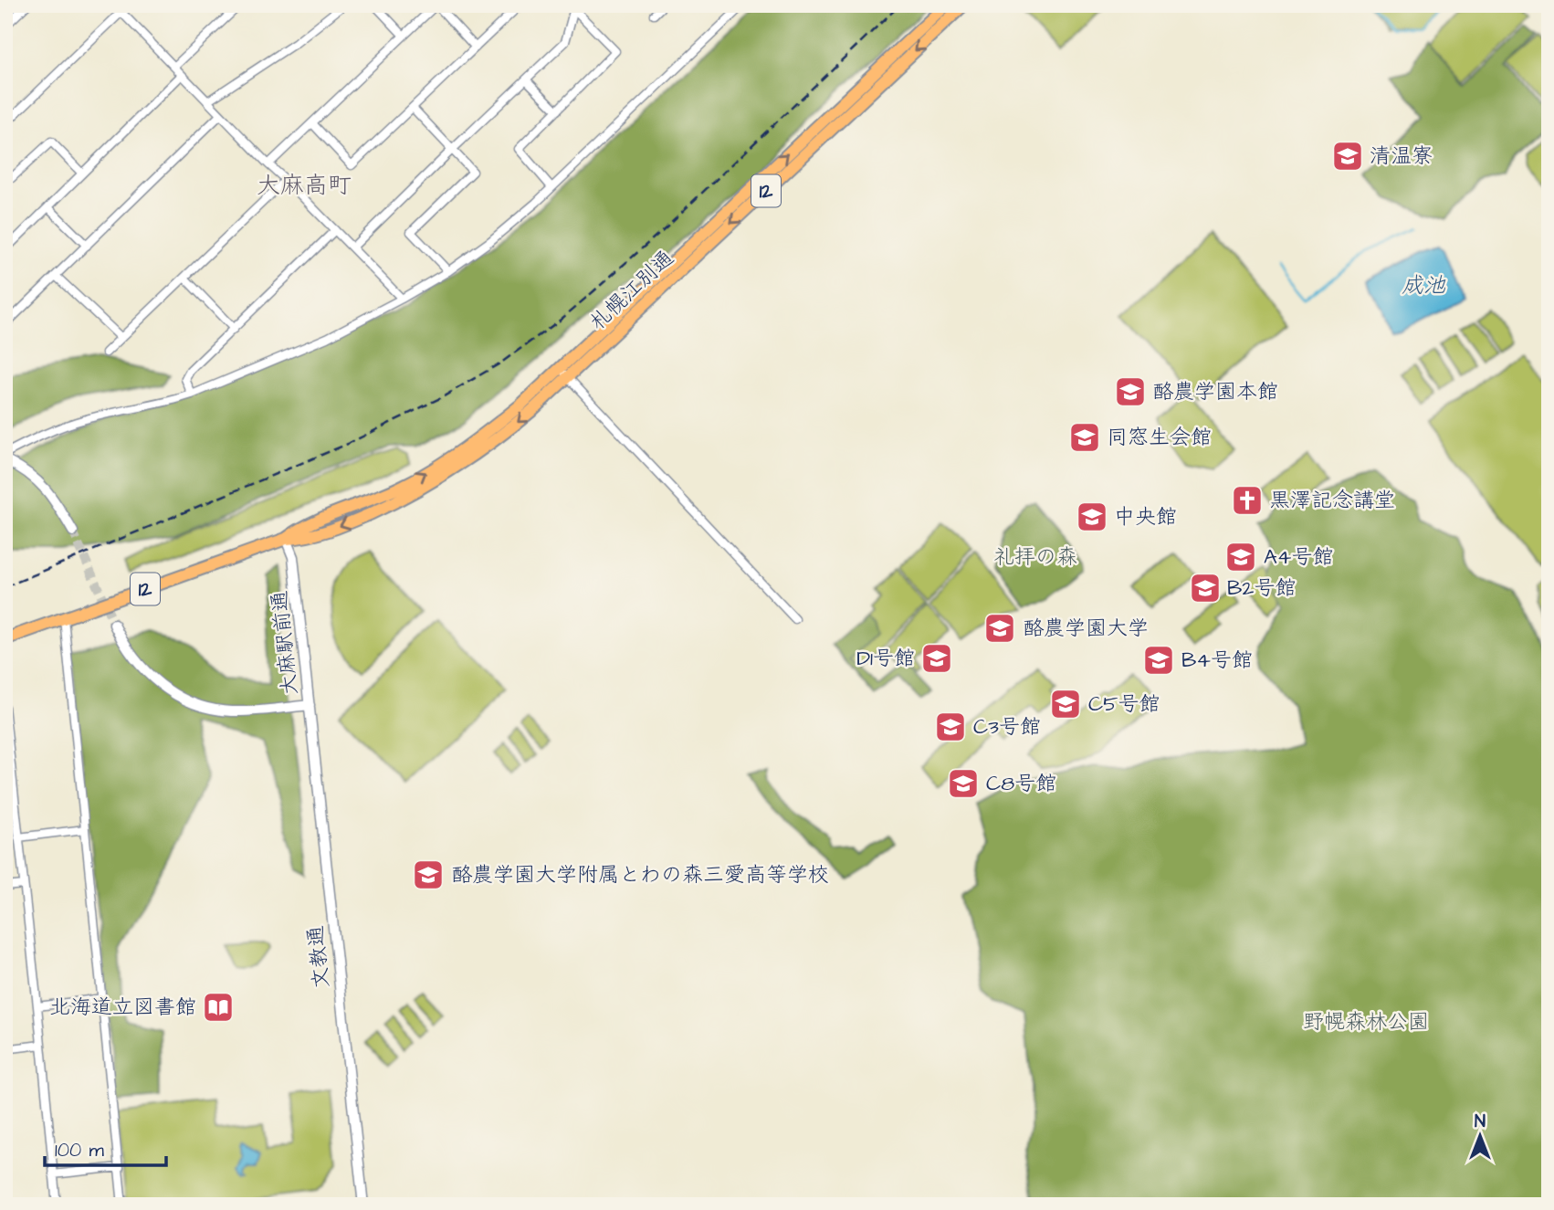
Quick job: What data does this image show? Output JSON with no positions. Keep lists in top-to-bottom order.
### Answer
{
  "streets": {
    "highway": ["12", "札幌江別通"],
    "street": ["大麻駅前通", "文教通"]
  },
  "crossings": [
    ["札幌江別通", "大麻駅前通"],
    ["大麻駅前通", "文教通"]
  ],
  "districts": ["大麻高町"],
  "water": ["成池"],
  "parks": ["礼拝の森", "野幌森林公園"],
  "places": {
    "school or university": [
      "清温寮",
      "酪農学園本館",
      "同窓生会館",
      "中央館",
      "A4号館",
      "B2号館",
      "酪農学園大学",
      "D1号館",
      "B4号館",
      "C5号館",
      "C3号館",
      "C8号館",
      "酪農学園大学附属とわの森三愛高等学校"
    ],
    "church": ["黒澤記念講堂"],
    "library": ["北海道立図書館"]
  },
  "scale_bar": "100 m",
  "north": "top"
}
